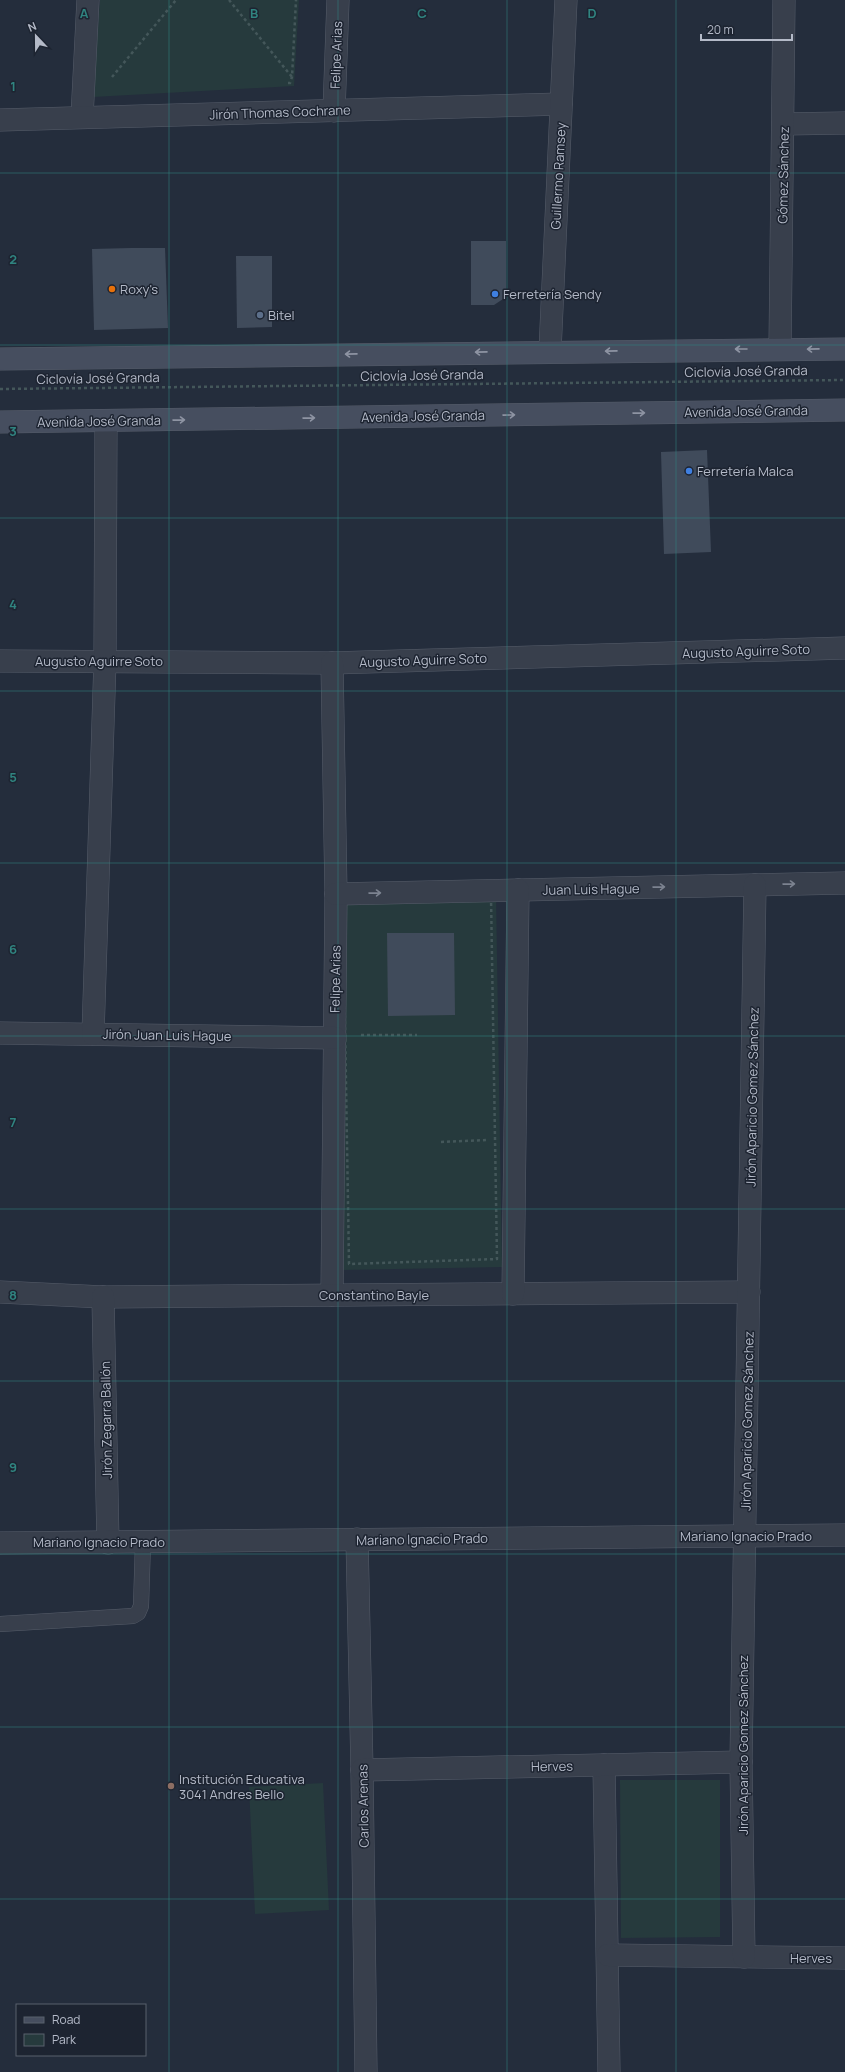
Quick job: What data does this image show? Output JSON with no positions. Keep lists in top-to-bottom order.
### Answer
{
  "streets": {
    "main road": ["Avenida José Granda"],
    "street": [
      "Felipe Arias",
      "Jirón Thomas Cochrane",
      "Gómez Sánchez",
      "Guillermo Ramsey",
      "Augusto Aguirre Soto",
      "Juan Luis Hague",
      "Jirón Juan Luis Hague",
      "Jirón Aparicio Gomez Sánchez",
      "Constantino Bayle",
      "Jirón Zegarra Ballón",
      "Mariano Ignacio Prado",
      "Herves",
      "Carlos Arenas"
    ],
    "path": ["Ciclovía José Granda"]
  },
  "crossings": [
    ["Felipe Arias", "Jirón Thomas Cochrane"],
    ["Felipe Arias", "Augusto Aguirre Soto"],
    ["Felipe Arias", "Juan Luis Hague"],
    ["Felipe Arias", "Jirón Juan Luis Hague"],
    ["Felipe Arias", "Constantino Bayle"],
    ["Jirón Thomas Cochrane", "Guillermo Ramsey"],
    ["Juan Luis Hague", "Jirón Aparicio Gomez Sánchez"],
    ["Jirón Aparicio Gomez Sánchez", "Constantino Bayle"],
    ["Jirón Aparicio Gomez Sánchez", "Mariano Ignacio Prado"],
    ["Jirón Aparicio Gomez Sánchez", "Herves"],
    ["Constantino Bayle", "Jirón Zegarra Ballón"],
    ["Jirón Zegarra Ballón", "Mariano Ignacio Prado"],
    ["Mariano Ignacio Prado", "Carlos Arenas"],
    ["Herves", "Carlos Arenas"]
  ],
  "one_way": ["Juan Luis Hague"],
  "places": [
    "Roxy's",
    "Ferretería Sendy",
    "Bitel",
    "Ferretería Malca",
    "Institución Educativa 3041 Andres Bello"
  ],
  "legend": ["Road", "Park"],
  "scale_bar": "20 m",
  "north": "top",
  "grid": {
    "columns": [
      "A",
      "B",
      "C",
      "D"
    ],
    "rows": [
      "1",
      "2",
      "3",
      "4",
      "5",
      "6",
      "7",
      "8",
      "9"
    ]
  }
}
